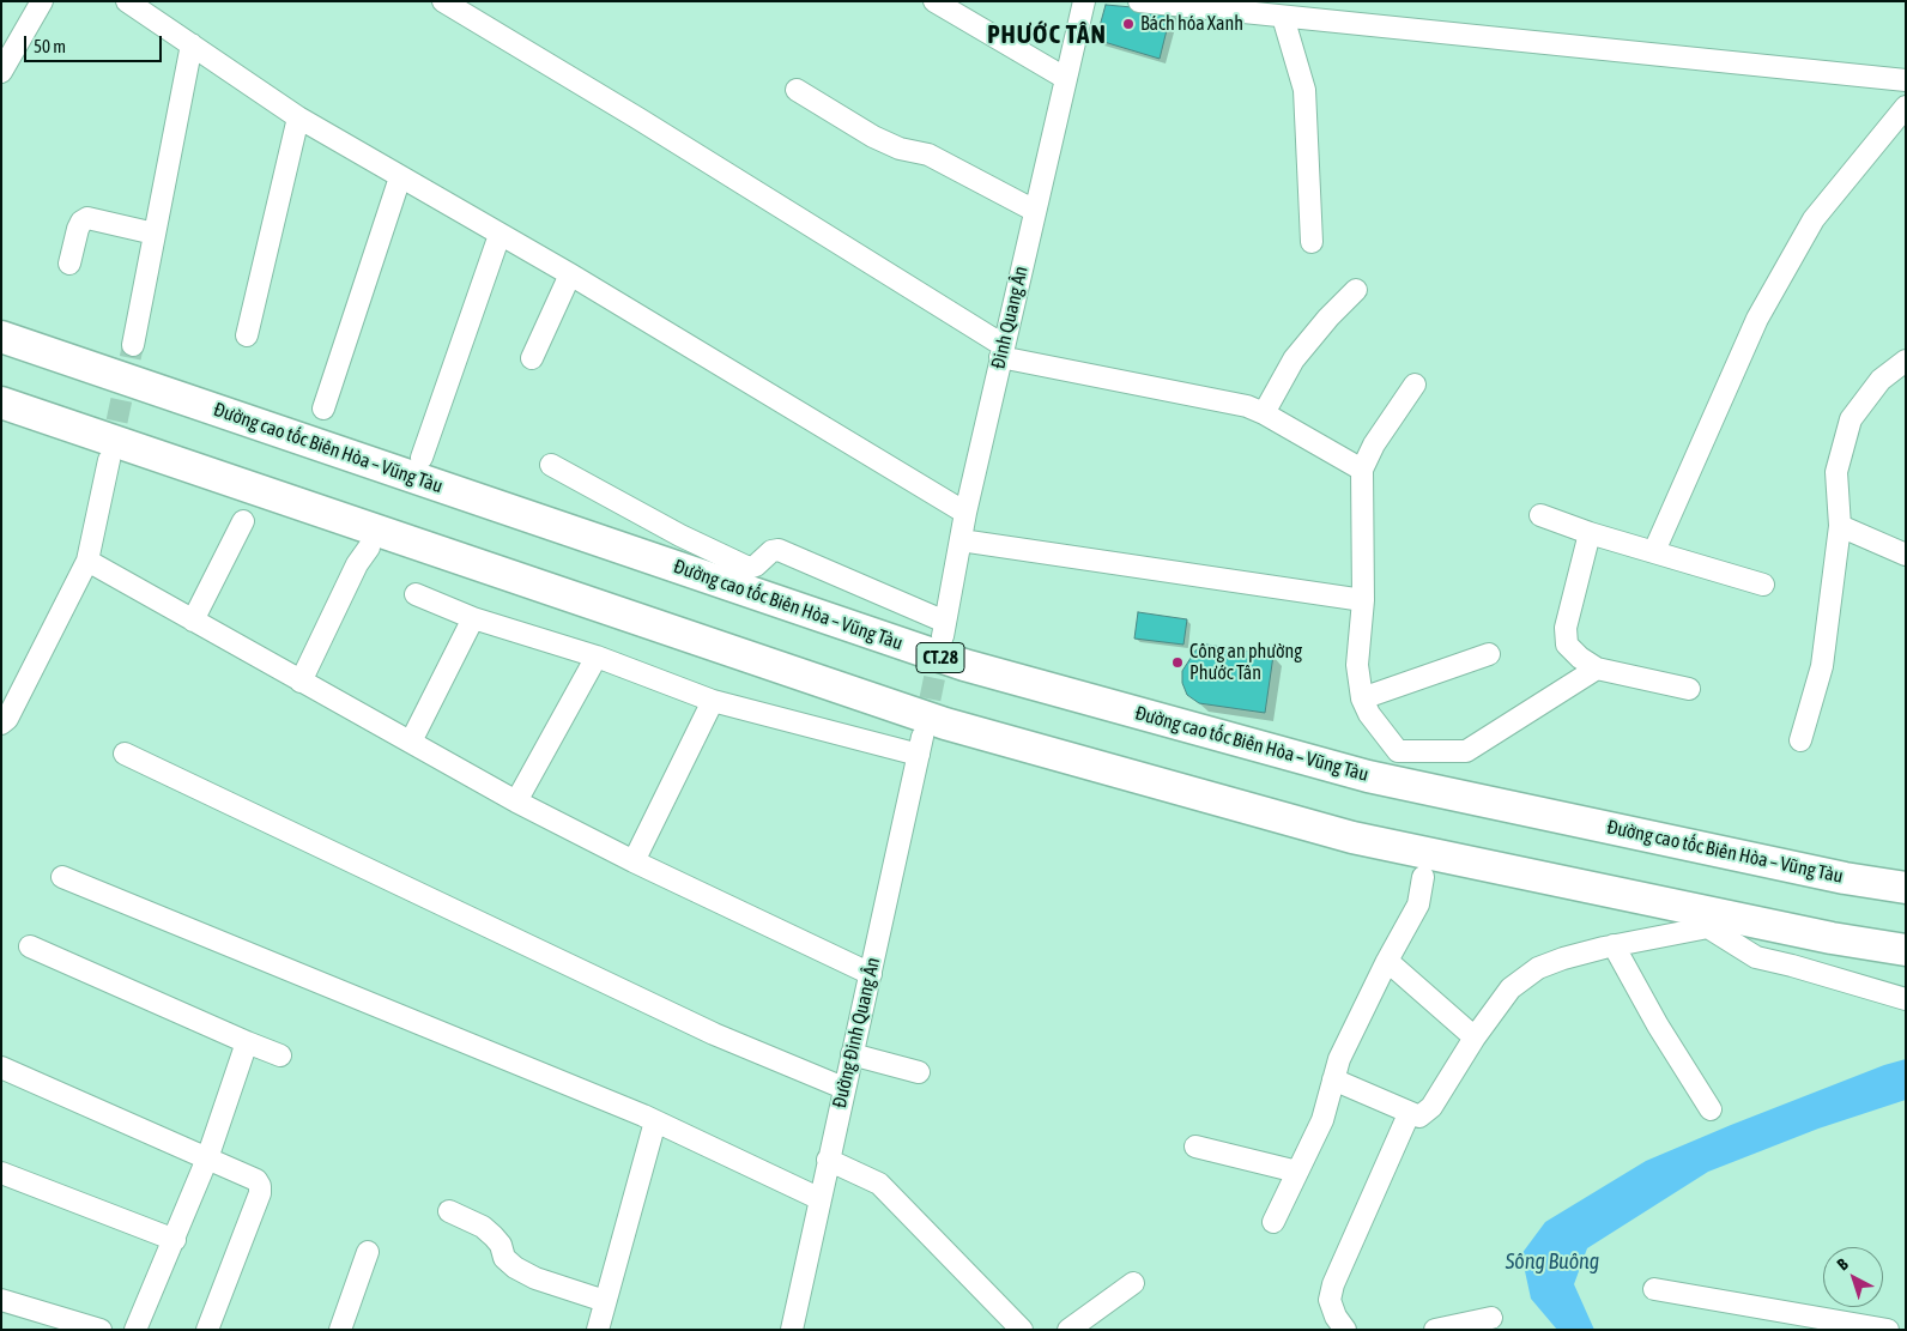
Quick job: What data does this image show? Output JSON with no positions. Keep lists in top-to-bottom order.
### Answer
{
  "streets": {
    "highway": ["Đường cao tốc Biên Hòa – Vũng Tàu", "CT.28"],
    "street": ["Đinh Quang Ân", "Đường Đinh Quang Ân"]
  },
  "districts": ["PHƯỚC TÂN"],
  "water": ["Sông Buông"],
  "places": ["Bách hóa Xanh", "Công an phường Phước Tân"],
  "scale_bar": "50 m",
  "north": "top left"
}
